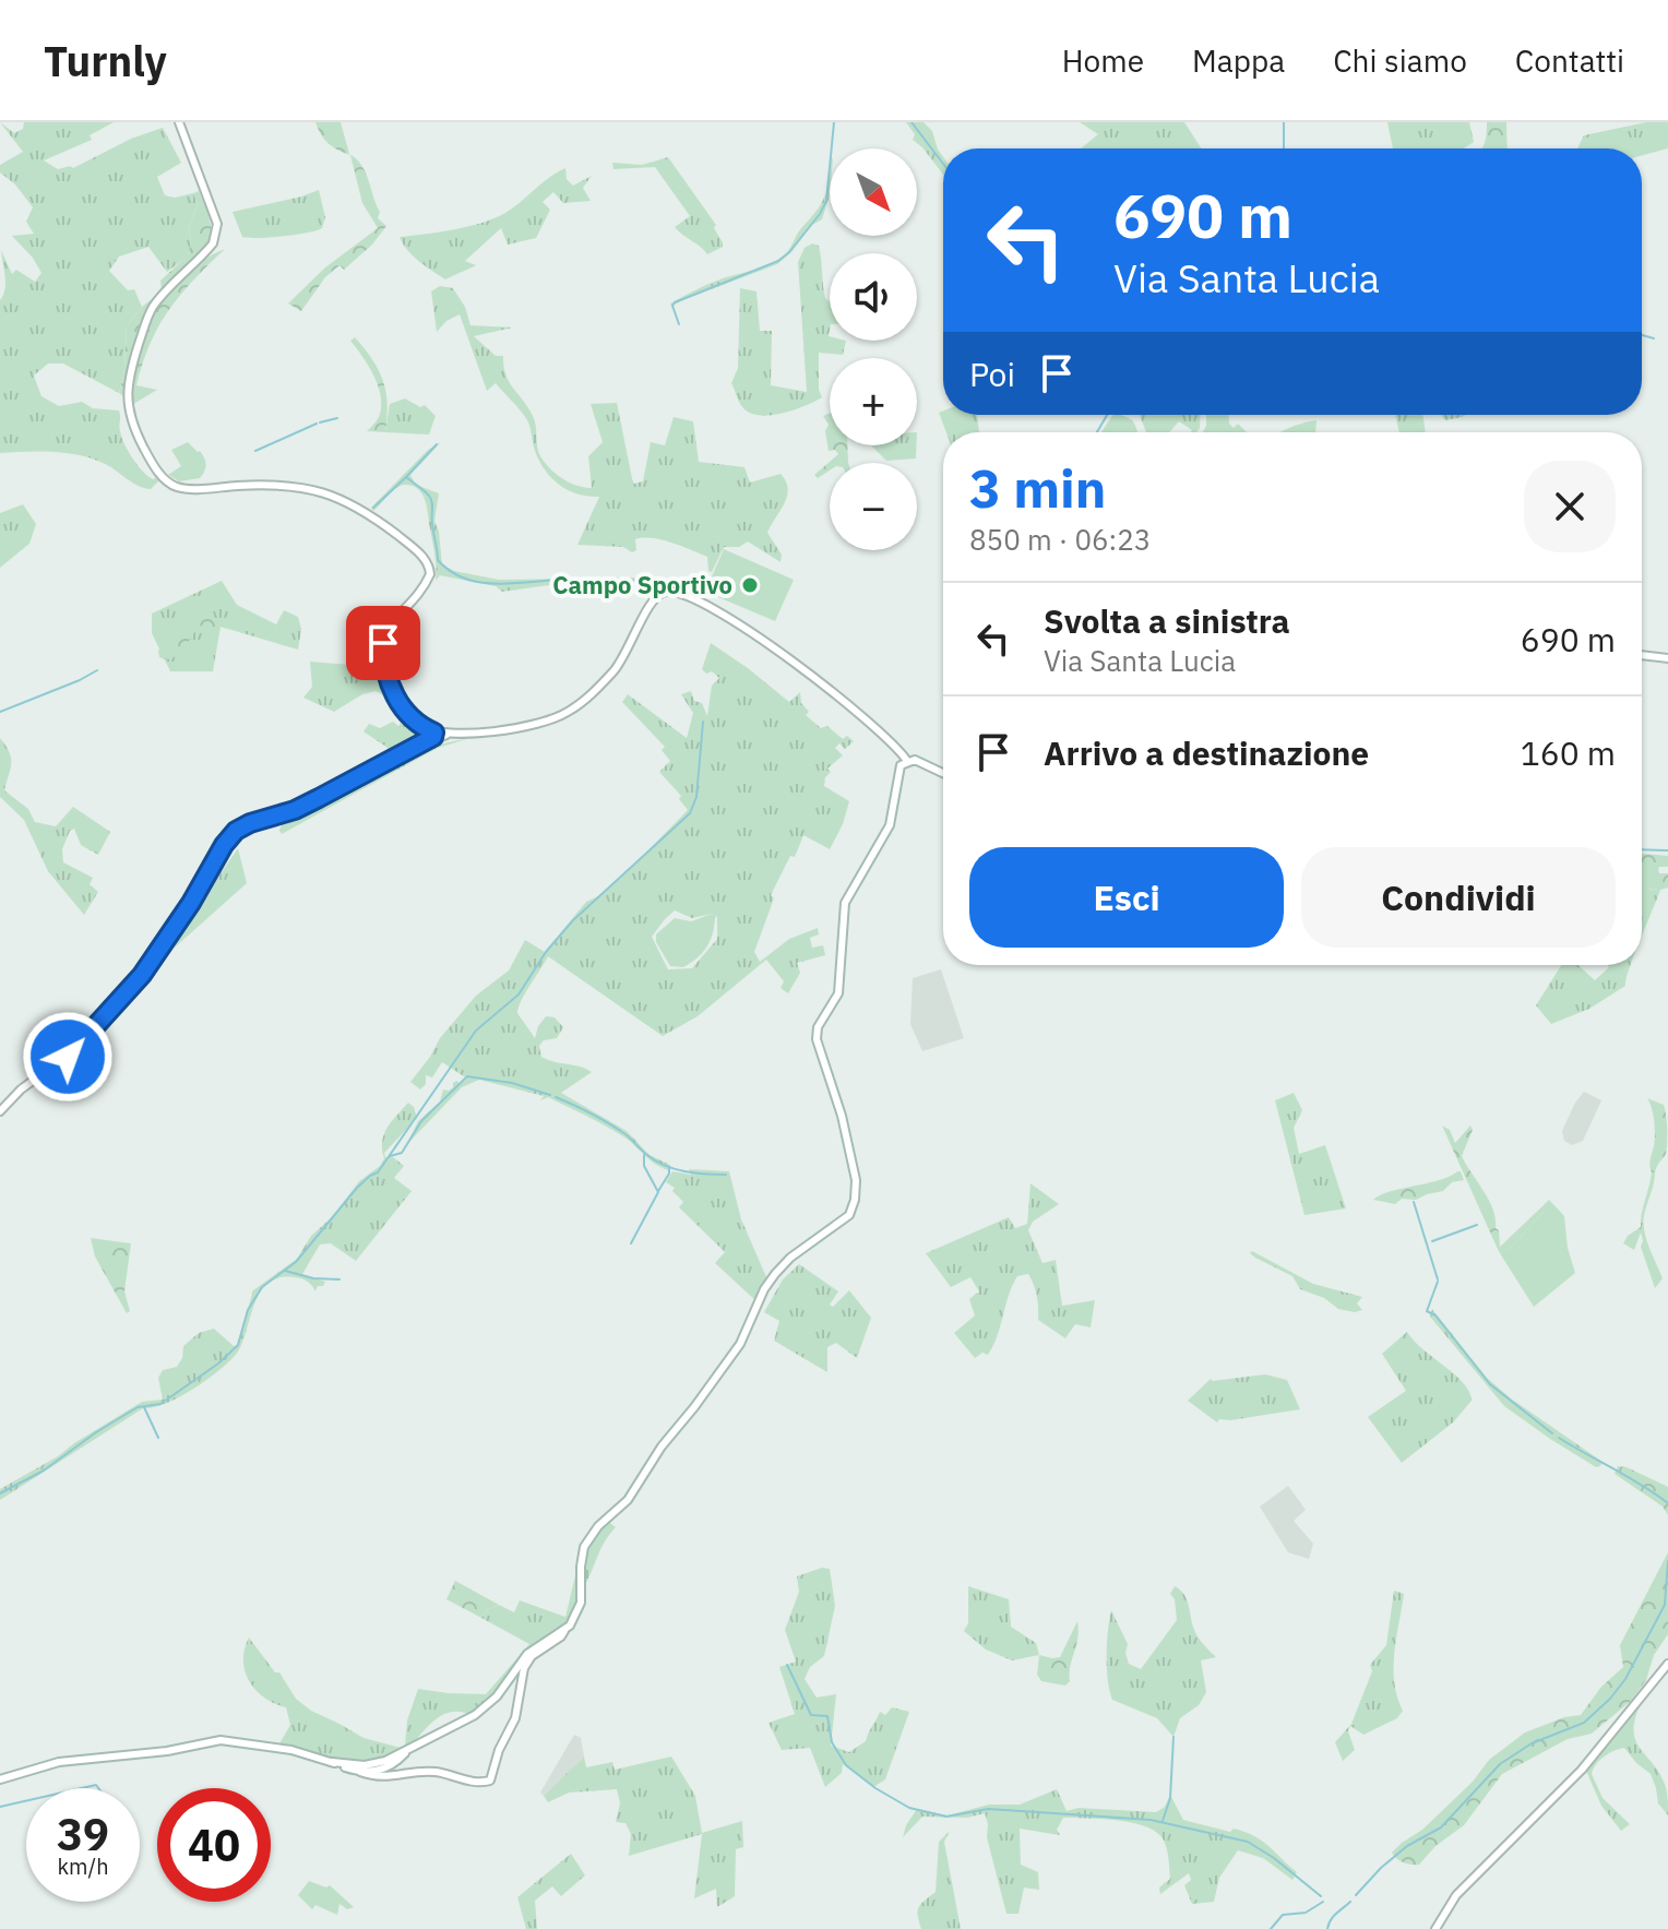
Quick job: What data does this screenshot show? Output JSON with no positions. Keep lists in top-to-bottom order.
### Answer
{
  "places": ["Campo Sportivo"],
  "north": "bottom right",
  "page": {
    "header": "Turnly",
    "nav": [
      "Home",
      "Mappa",
      "Chi siamo",
      "Contatti"
    ],
    "map_buttons": ["+", "−"],
    "turn": ["690 m", "Via Santa Lucia"],
    "then": "Poi",
    "heading": ["3 min", "850 m · 06:23"],
    "list": [
      {
        "name": "Svolta a sinistra",
        "note": "Via Santa Lucia",
        "value": "690 m"
      },
      {
        "name": "Arrivo a destinazione",
        "value": "160 m"
      }
    ],
    "buttons": ["Esci", "Condividi"],
    "speed": "39 km/h",
    "limit": "40"
  }
}
